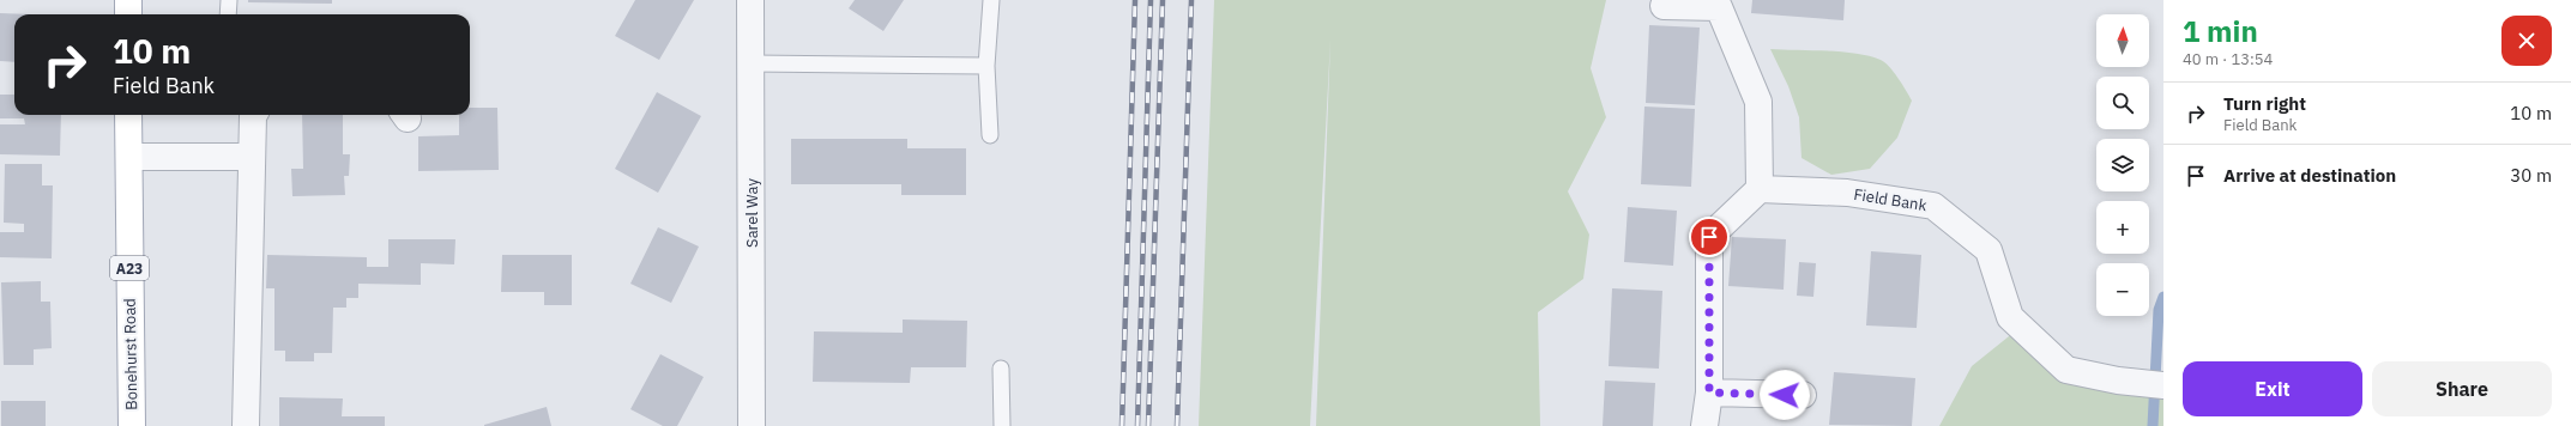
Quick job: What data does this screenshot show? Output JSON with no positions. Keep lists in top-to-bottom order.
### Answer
{
  "streets": {
    "main road": ["A23", "Bonehurst Road"],
    "street": ["Field Bank", "Sarel Way"]
  },
  "north": "top",
  "page": {
    "heading": ["1 min", "40 m · 13:54"],
    "map_buttons": ["+", "−"],
    "turn": ["10 m", "Field Bank"],
    "list": [
      {
        "name": "Turn right",
        "note": "Field Bank",
        "value": "10 m"
      },
      {
        "name": "Arrive at destination",
        "value": "30 m"
      }
    ],
    "buttons": ["Exit", "Share"]
  }
}
